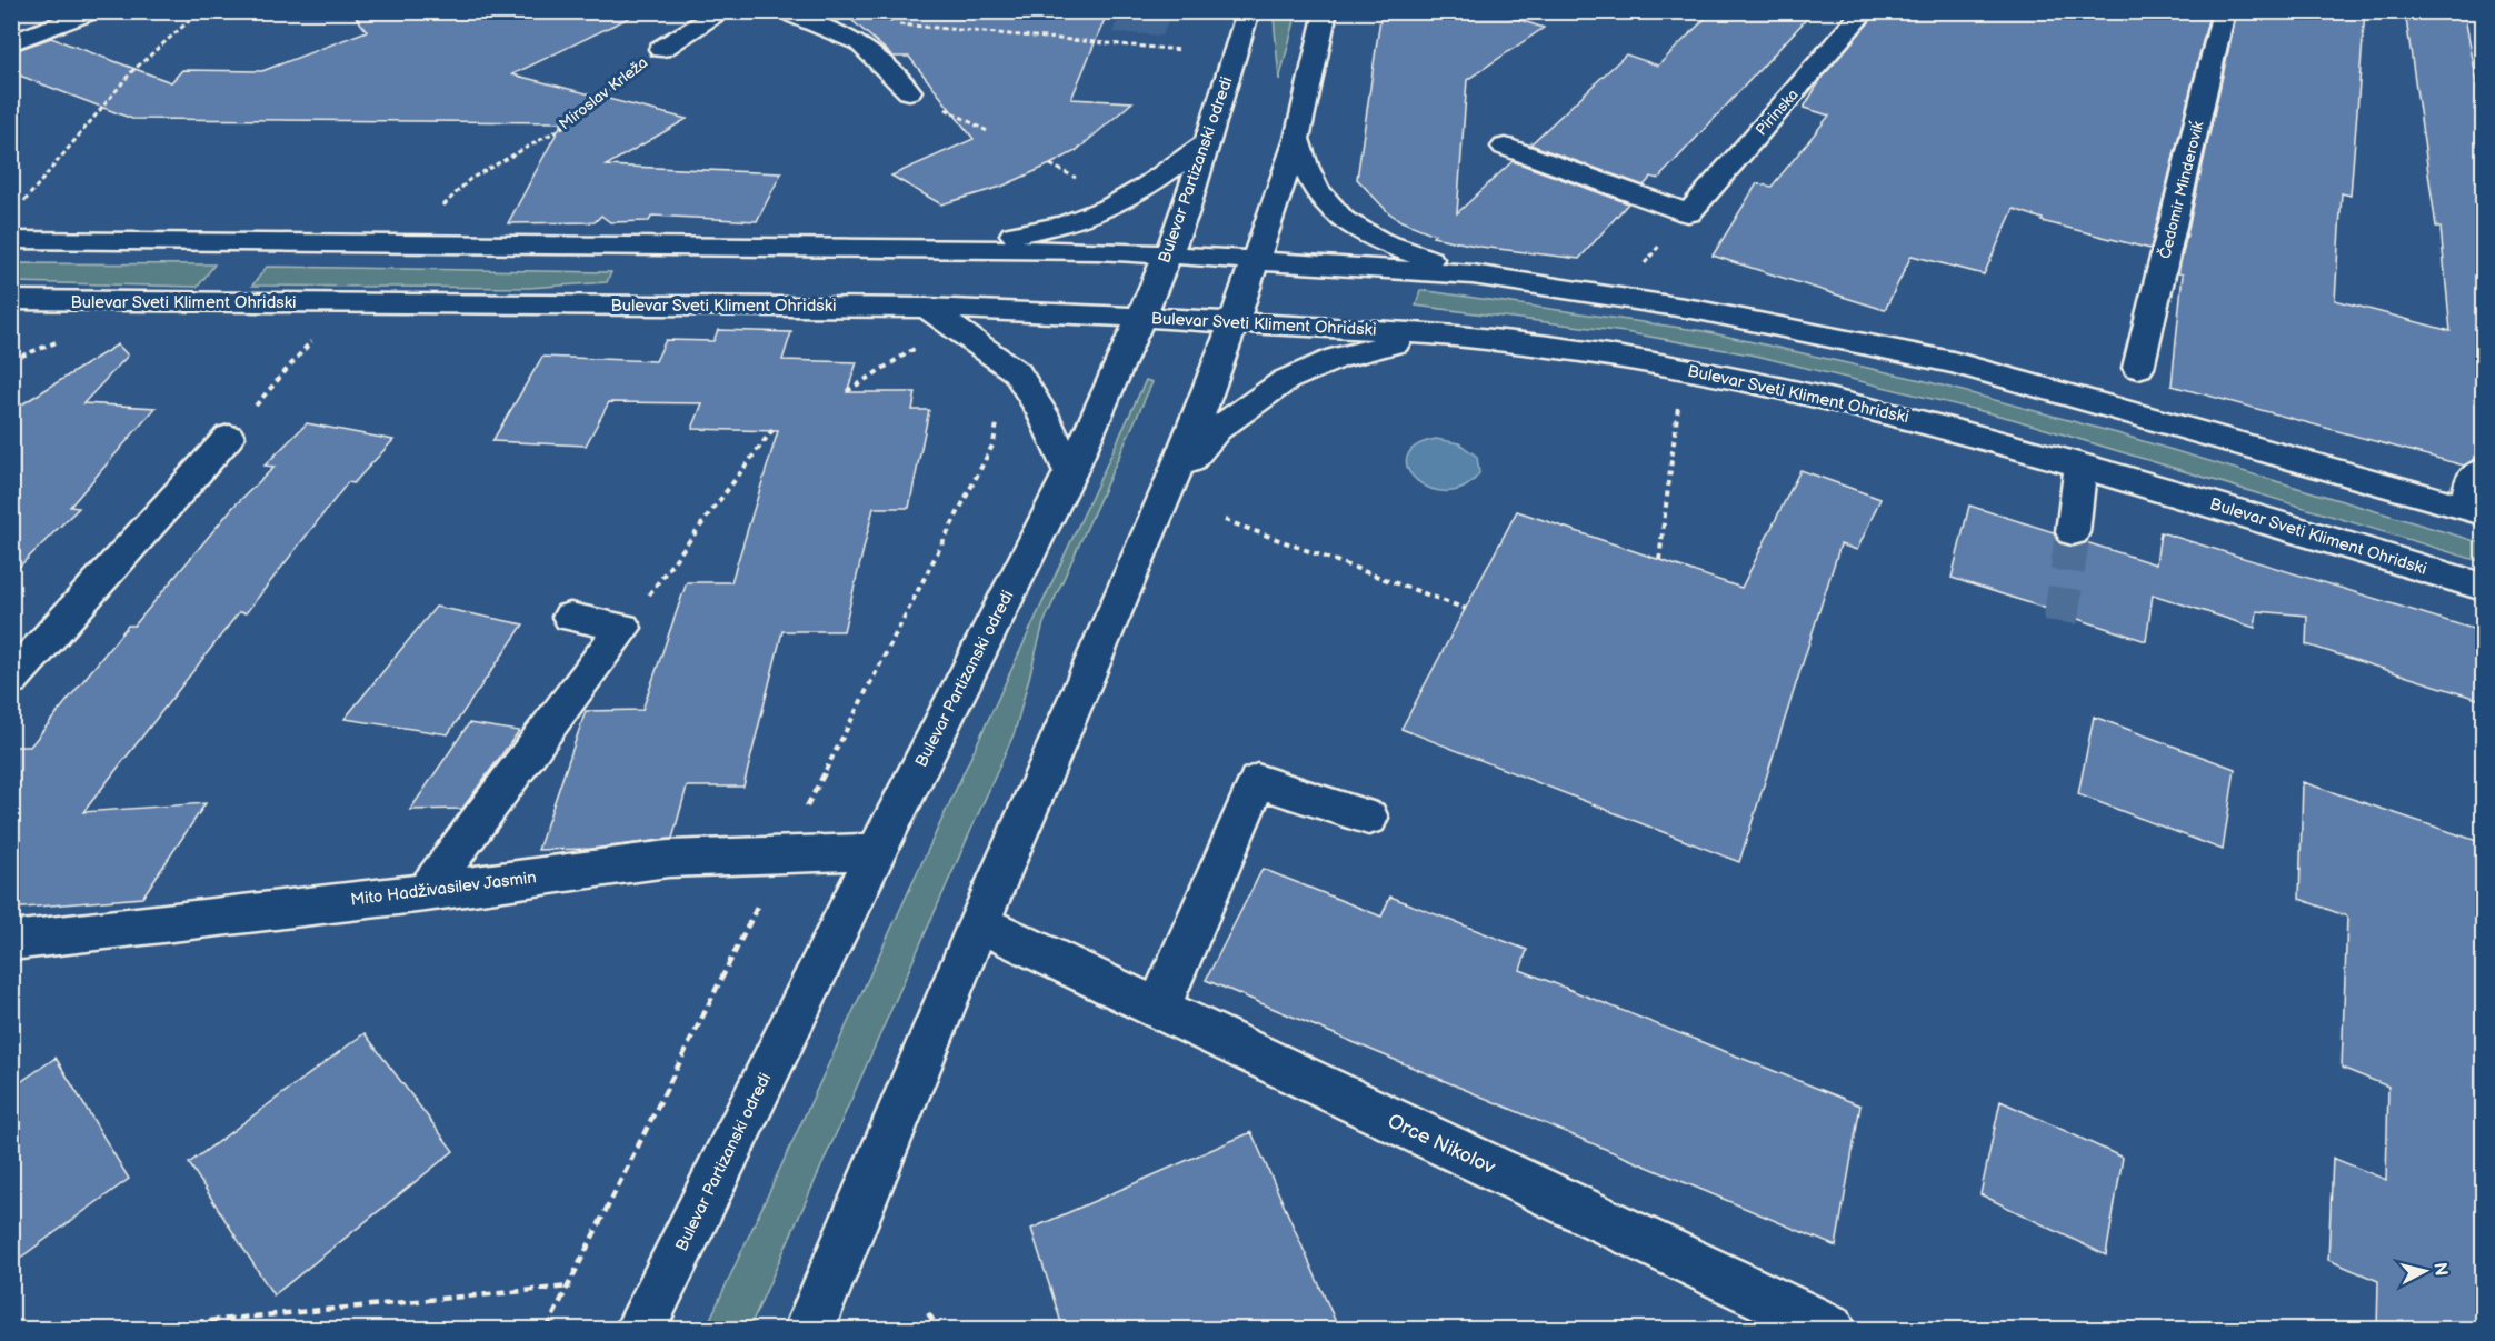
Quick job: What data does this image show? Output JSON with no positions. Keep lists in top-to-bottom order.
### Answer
{
  "streets": {
    "street": [
      "Miroslav Krleža",
      "Pirinska",
      "Bulevar Partizanski odredi",
      "Čedomir Minderoviḱ",
      "Bulevar Sveti Kliment Ohridski",
      "Mito Hadživasilev Jasmin",
      "Orce Nikolov"
    ]
  },
  "crossings": [
    ["Bulevar Partizanski odredi", "Bulevar Sveti Kliment Ohridski"],
    ["Bulevar Partizanski odredi", "Mito Hadživasilev Jasmin"]
  ],
  "north": "right"
}
